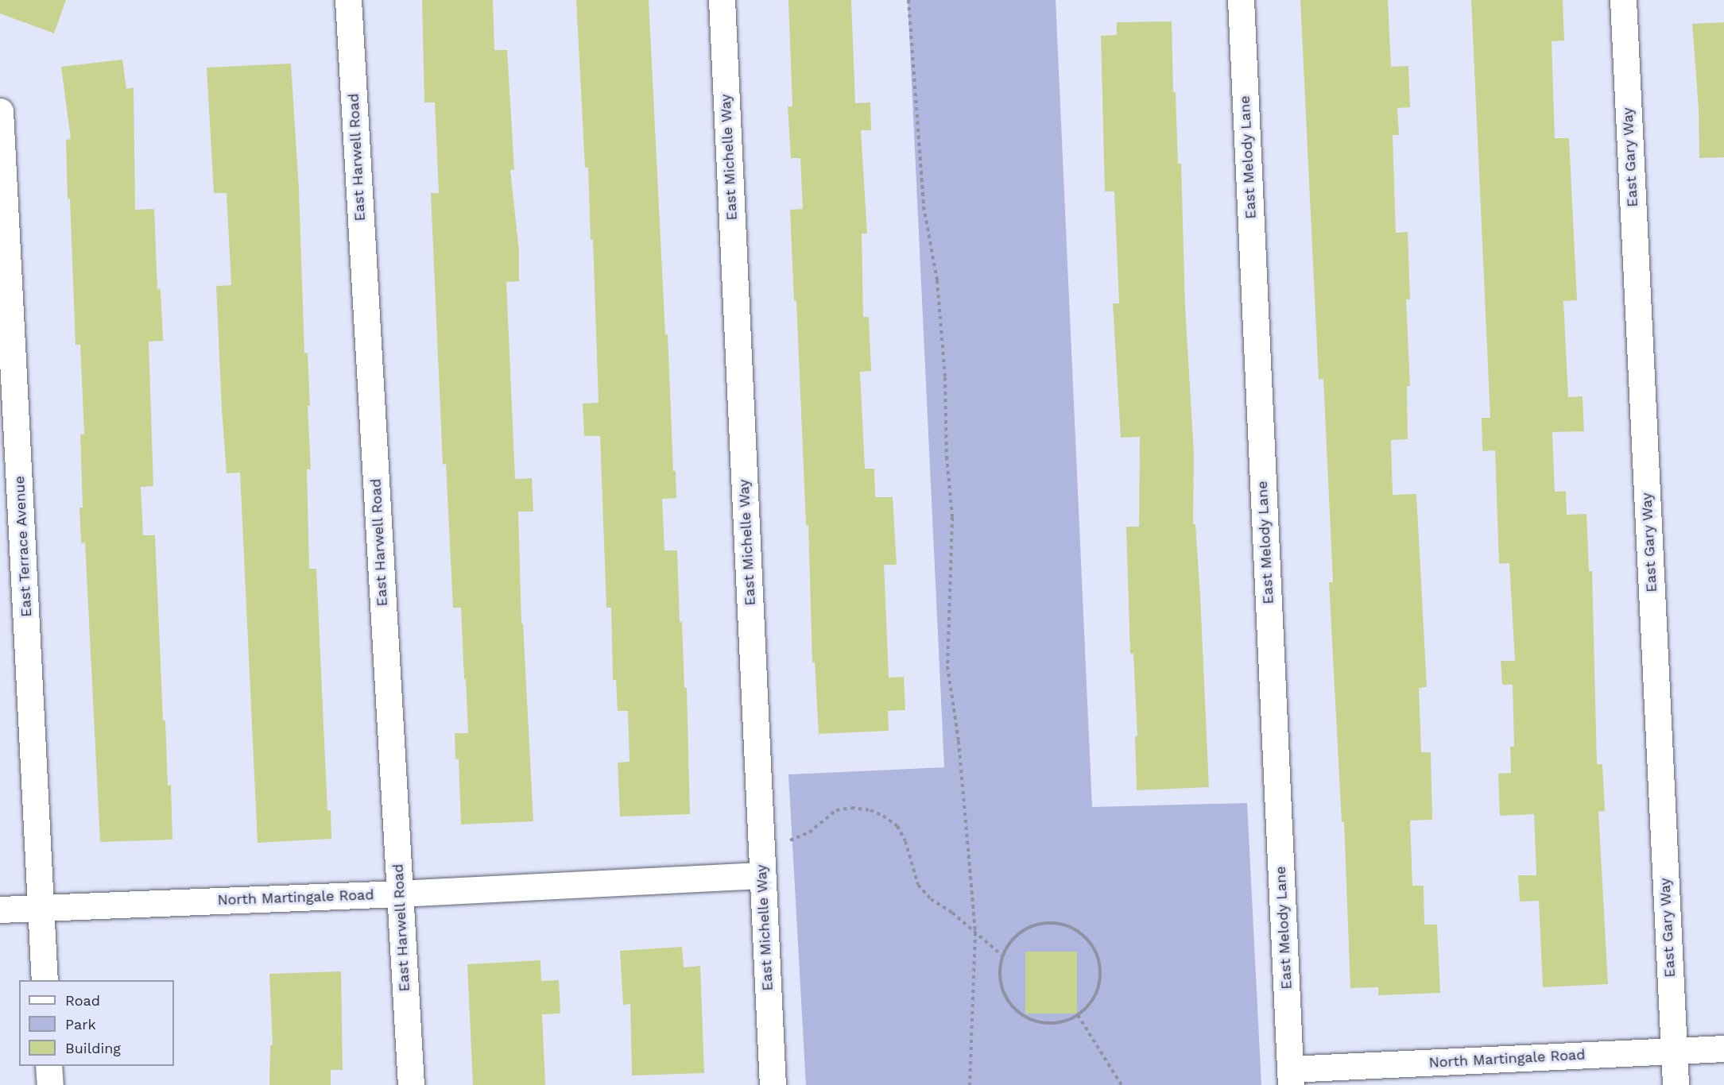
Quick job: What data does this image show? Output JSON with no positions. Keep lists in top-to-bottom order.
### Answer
{
  "streets": {
    "street": [
      "East Harwell Road",
      "East Michelle Way",
      "East Melody Lane",
      "East Gary Way",
      "East Terrace Avenue",
      "North Martingale Road"
    ]
  },
  "crossings": [
    ["East Harwell Road", "North Martingale Road"],
    ["East Michelle Way", "North Martingale Road"],
    ["East Melody Lane", "North Martingale Road"],
    ["East Gary Way", "North Martingale Road"],
    ["East Terrace Avenue", "North Martingale Road"]
  ],
  "legend": ["Road", "Park", "Building"]
}
